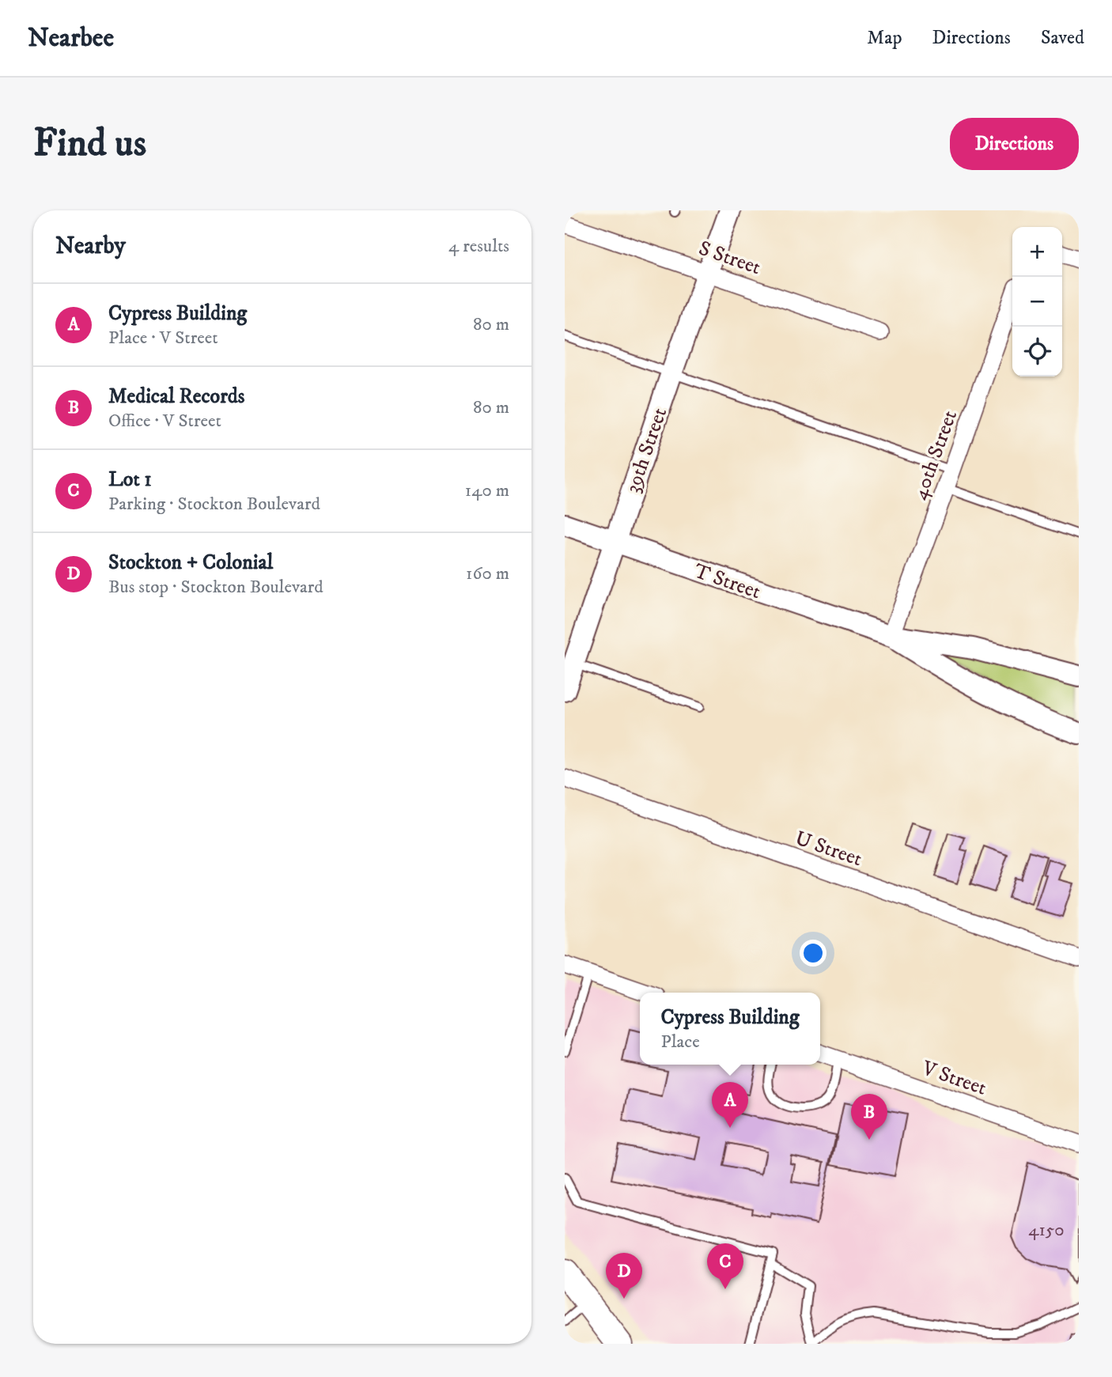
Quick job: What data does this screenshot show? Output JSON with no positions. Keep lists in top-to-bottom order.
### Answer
{
  "streets": {
    "street": [
      "S Street",
      "39th Street",
      "40th Street",
      "T Street",
      "U Street",
      "V Street"
    ]
  },
  "crossings": [
    ["S Street", "39th Street"],
    ["39th Street", "T Street"],
    ["40th Street", "T Street"]
  ],
  "house_numbers": ["4150"],
  "page": {
    "header": "Nearbee",
    "nav": ["Map", "Directions", "Saved"],
    "buttons": "Directions",
    "title": "Find us",
    "heading": ["Nearby", "4 results"],
    "map_buttons": ["+", "−"],
    "list": [
      {
        "mark": "A",
        "name": "Cypress Building",
        "note": "Place · V Street",
        "value": "80 m"
      },
      {
        "mark": "B",
        "name": "Medical Records",
        "note": "Office · V Street",
        "value": "80 m"
      },
      {
        "mark": "C",
        "name": "Lot 1",
        "note": "Parking · Stockton Boulevard",
        "value": "140 m"
      },
      {
        "mark": "D",
        "name": "Stockton + Colonial",
        "note": "Bus stop · Stockton Boulevard",
        "value": "160 m"
      }
    ],
    "popup": ["Cypress Building", "Place"],
    "pins": [
      "A",
      "B",
      "C",
      "D"
    ]
  }
}
